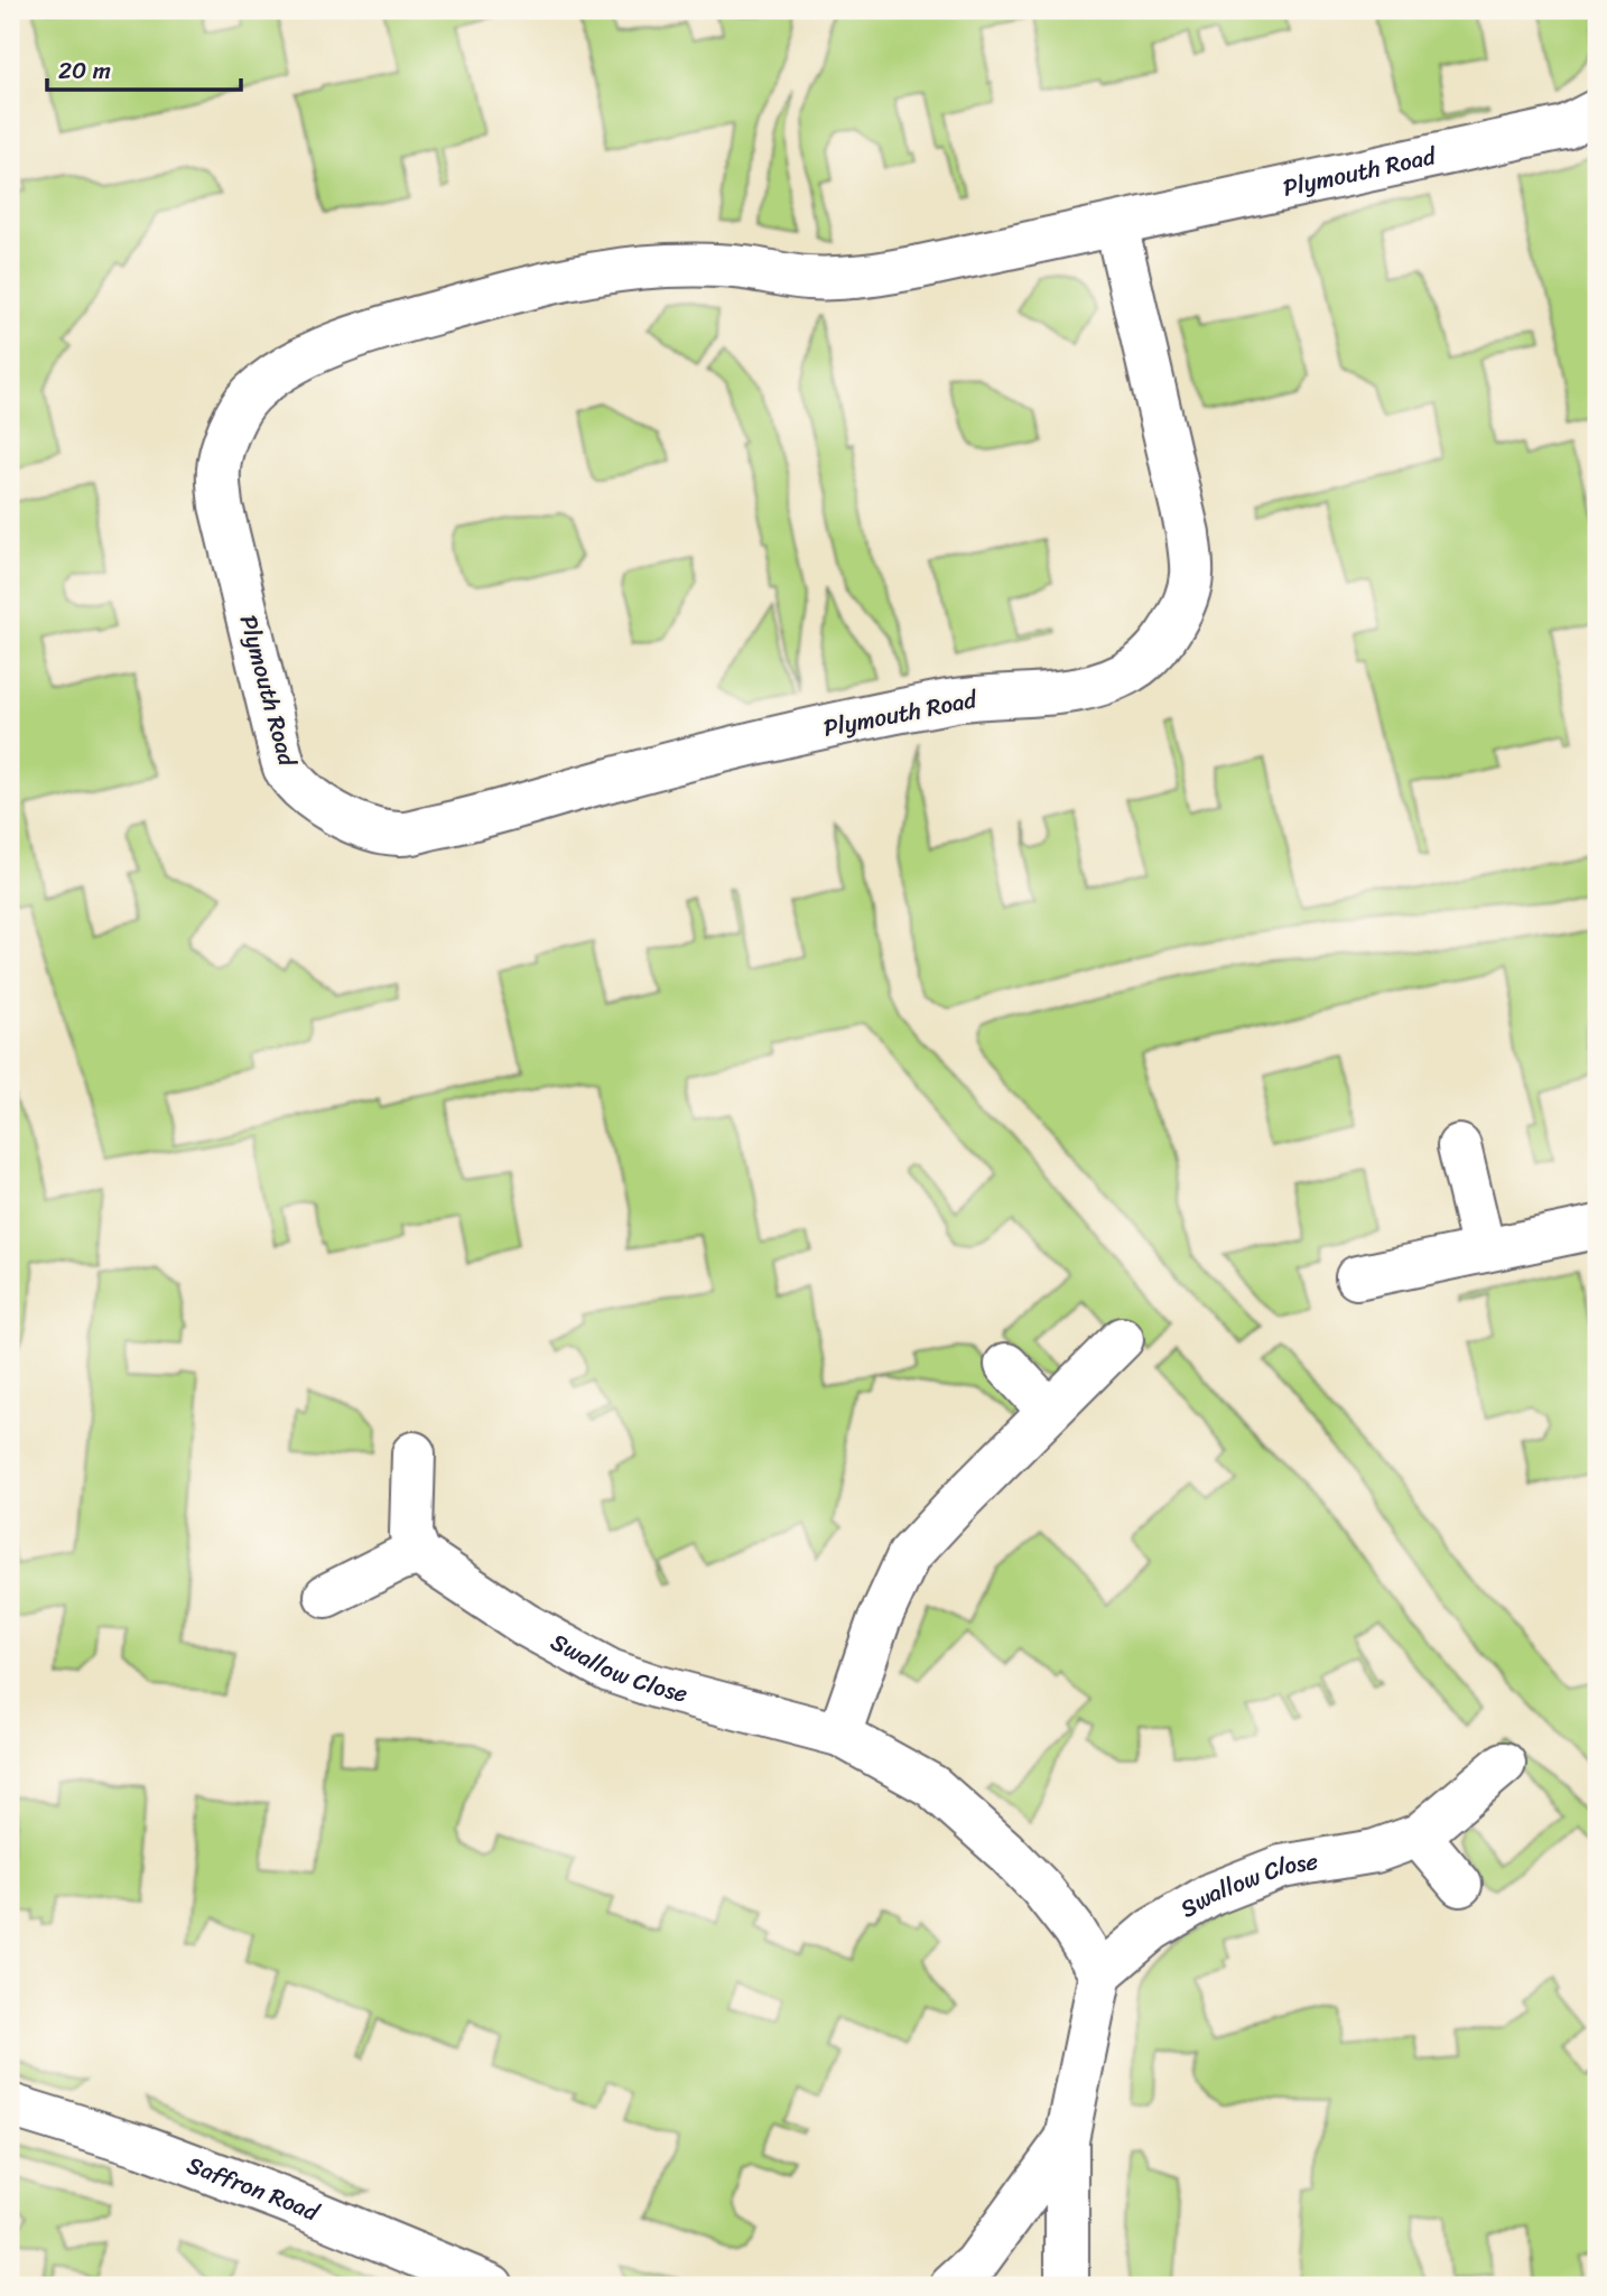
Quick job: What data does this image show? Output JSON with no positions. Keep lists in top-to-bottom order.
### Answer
{
  "streets": {
    "street": ["Plymouth Road", "Swallow Close", "Saffron Road"]
  },
  "scale_bar": "20 m"
}
